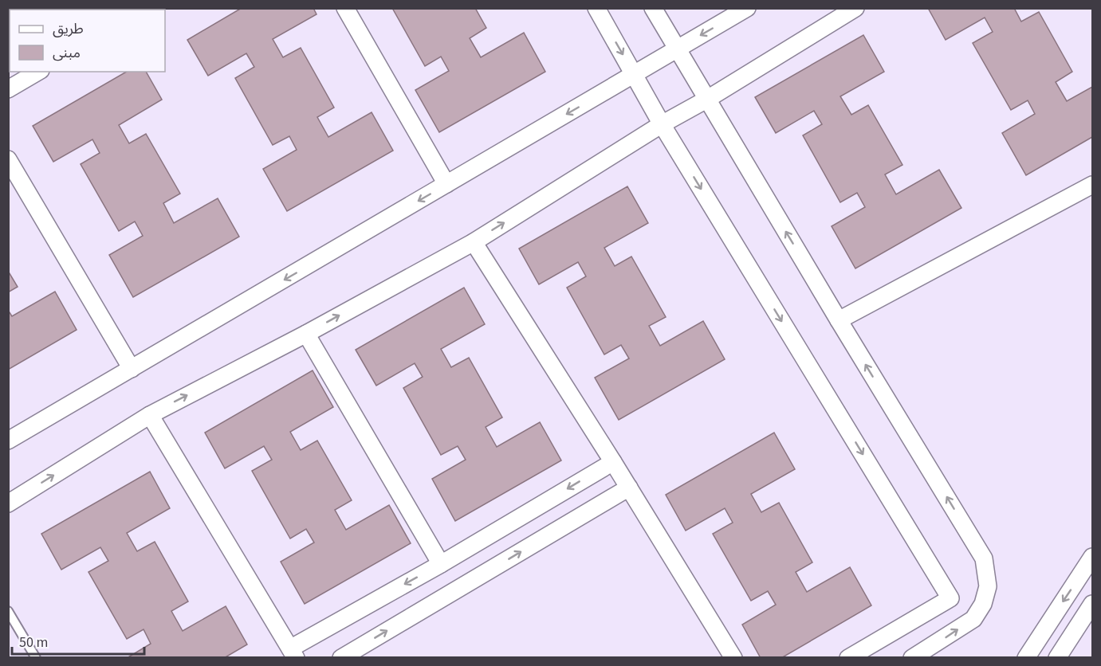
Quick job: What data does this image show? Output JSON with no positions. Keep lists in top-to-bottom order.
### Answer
{
  "legend": ["طريق", "مبنى"],
  "scale_bar": "50 m"
}
